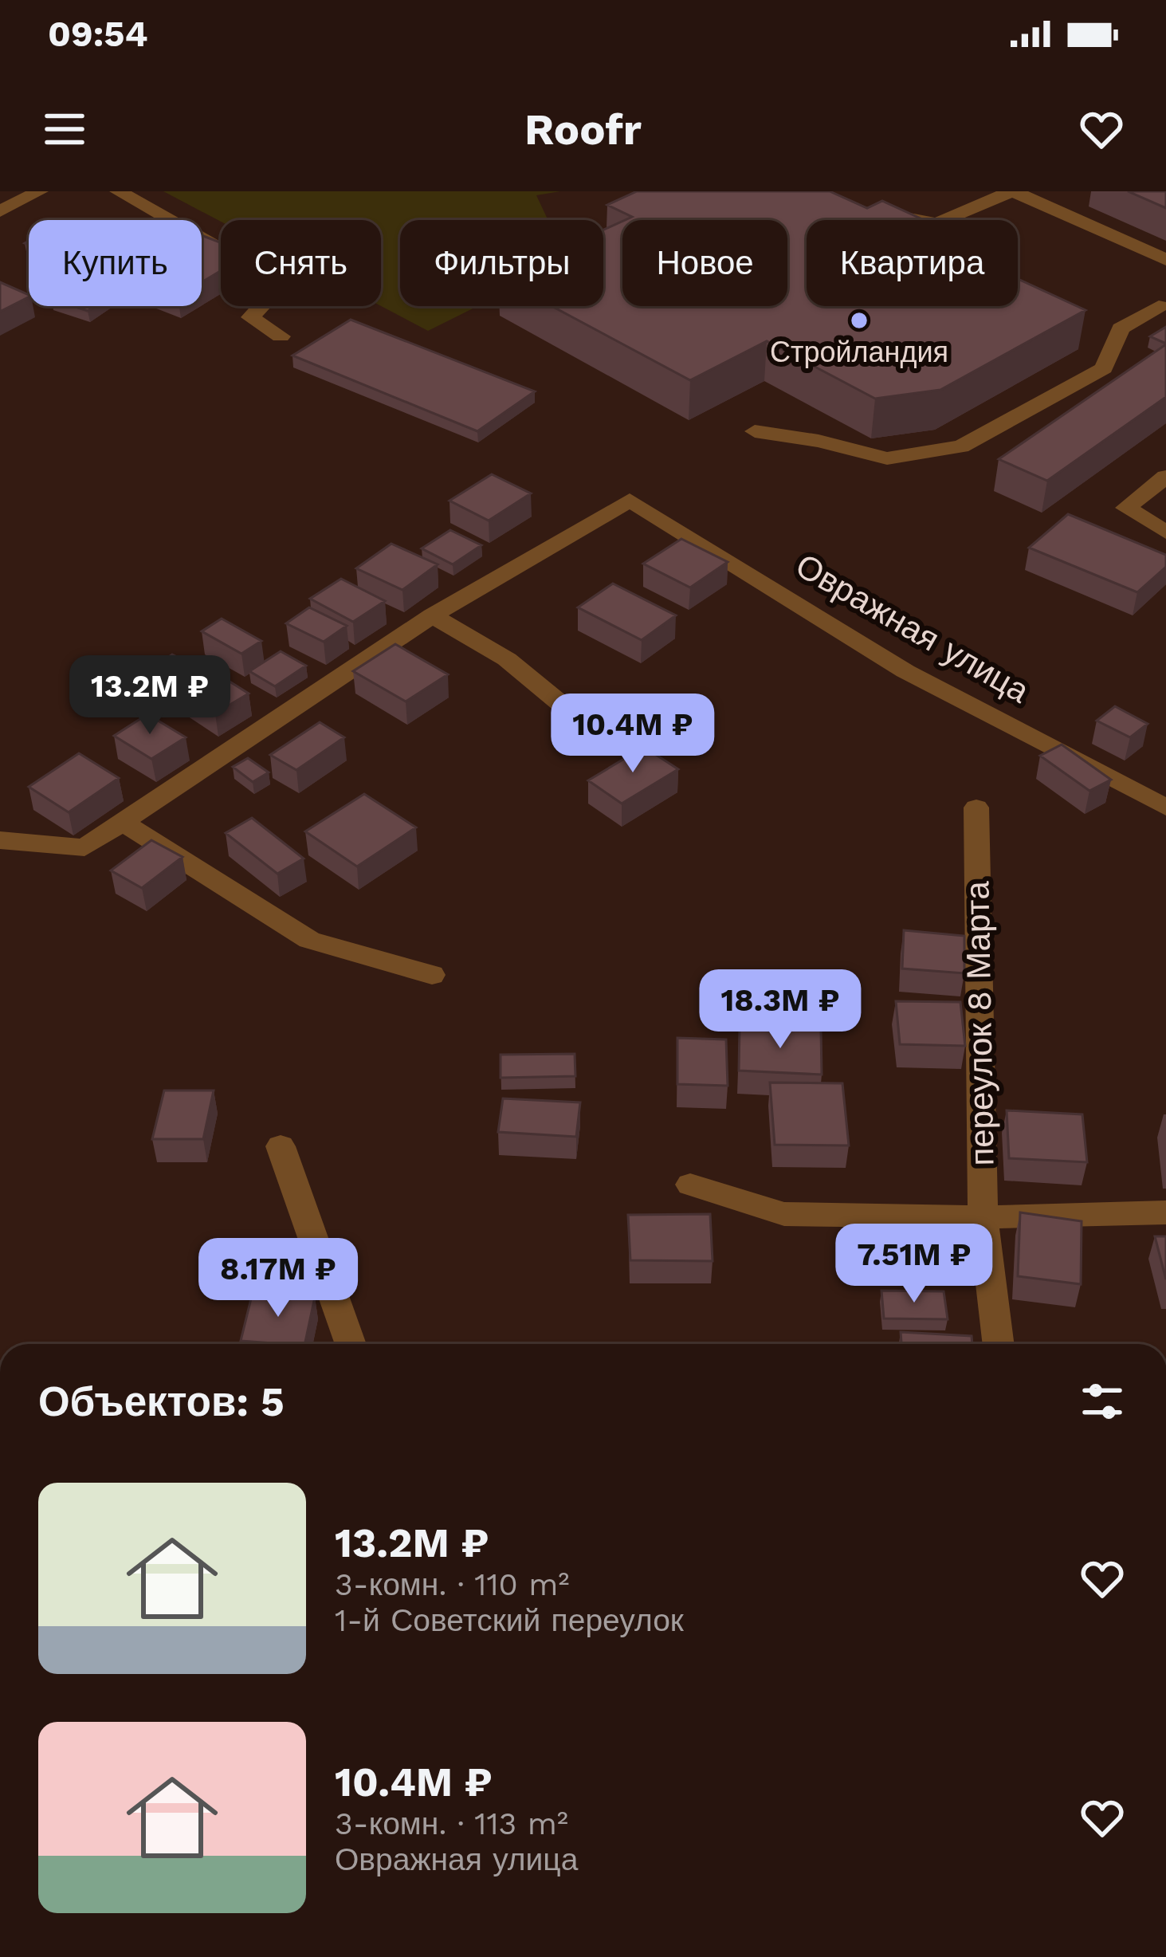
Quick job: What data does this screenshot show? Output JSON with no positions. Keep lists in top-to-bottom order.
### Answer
{
  "streets": {
    "street": ["Овражная улица", "переулок 8 Марта"]
  },
  "places": ["Стройландия"],
  "page": {
    "status": "09:54",
    "header": "Roofr",
    "chip": [
      "Купить",
      "Снять",
      "Фильтры",
      "Новое",
      "Квартира"
    ],
    "price": [
      "13.2M ₽",
      "10.4M ₽",
      "18.3M ₽",
      "7.51M ₽",
      "8.17M ₽"
    ],
    "heading": "Объектов: 5",
    "list": [
      {
        "name": "13.2M ₽",
        "note": "3-комн. · 110 m² · 1-й Советский переулок"
      },
      {
        "name": "10.4M ₽",
        "note": "3-комн. · 113 m² · Овражная улица"
      }
    ]
  }
}
